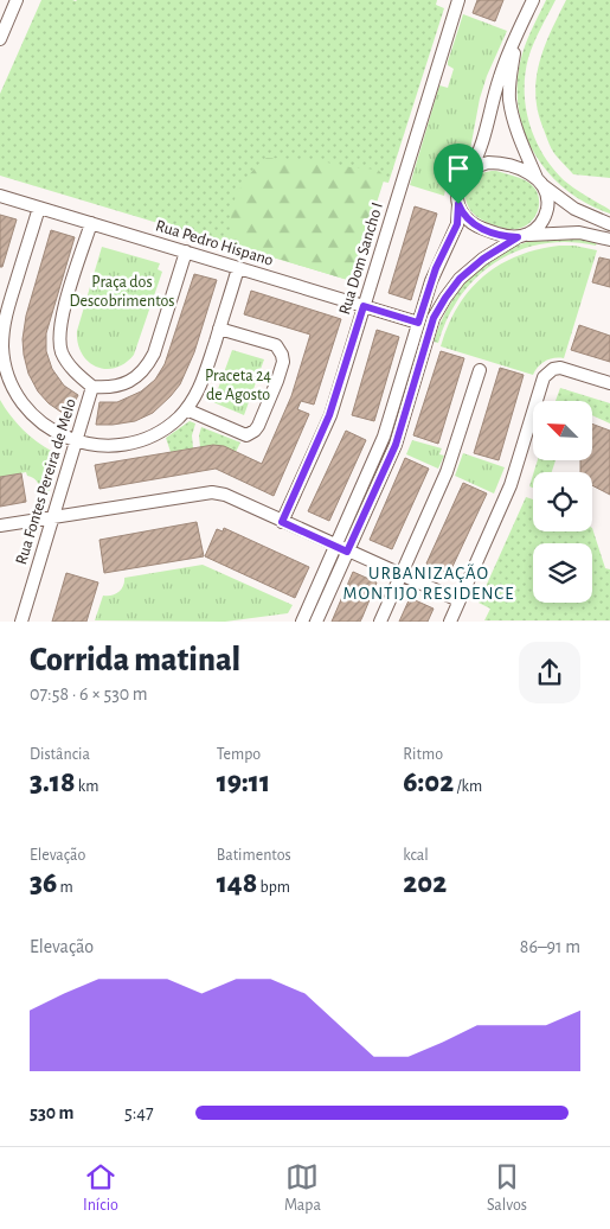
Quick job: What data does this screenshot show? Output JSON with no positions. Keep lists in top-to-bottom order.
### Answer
{
  "streets": {
    "street": ["Rua Pedro Hispano", "Rua Dom Sancho I", "Rua Fontes Pereira de Melo"]
  },
  "crossings": [
    ["Rua Pedro Hispano", "Rua Dom Sancho I"]
  ],
  "districts": ["URBANIZAÇÃO MONTIJO RESIDENCE"],
  "parks": ["Praça dos Descobrimentos", "Praceta 24 de Agosto"],
  "north": "top left",
  "page": {
    "heading": ["Corrida matinal", "07:58 · 6 × 530 m"],
    "stats": [
      ["Distância", "3.18 km"],
      ["Tempo", "19:11"],
      ["Ritmo", "6:02 /km"],
      ["Elevação", "36 m"],
      ["Batimentos", "148 bpm"],
      ["kcal", "202"]
    ],
    "chart": ["Elevação", "86–91 m"],
    "list": [
      {
        "name": "530 m",
        "note": "5:47"
      }
    ],
    "tabs": ["Início", "Mapa", "Salvos"]
  }
}
